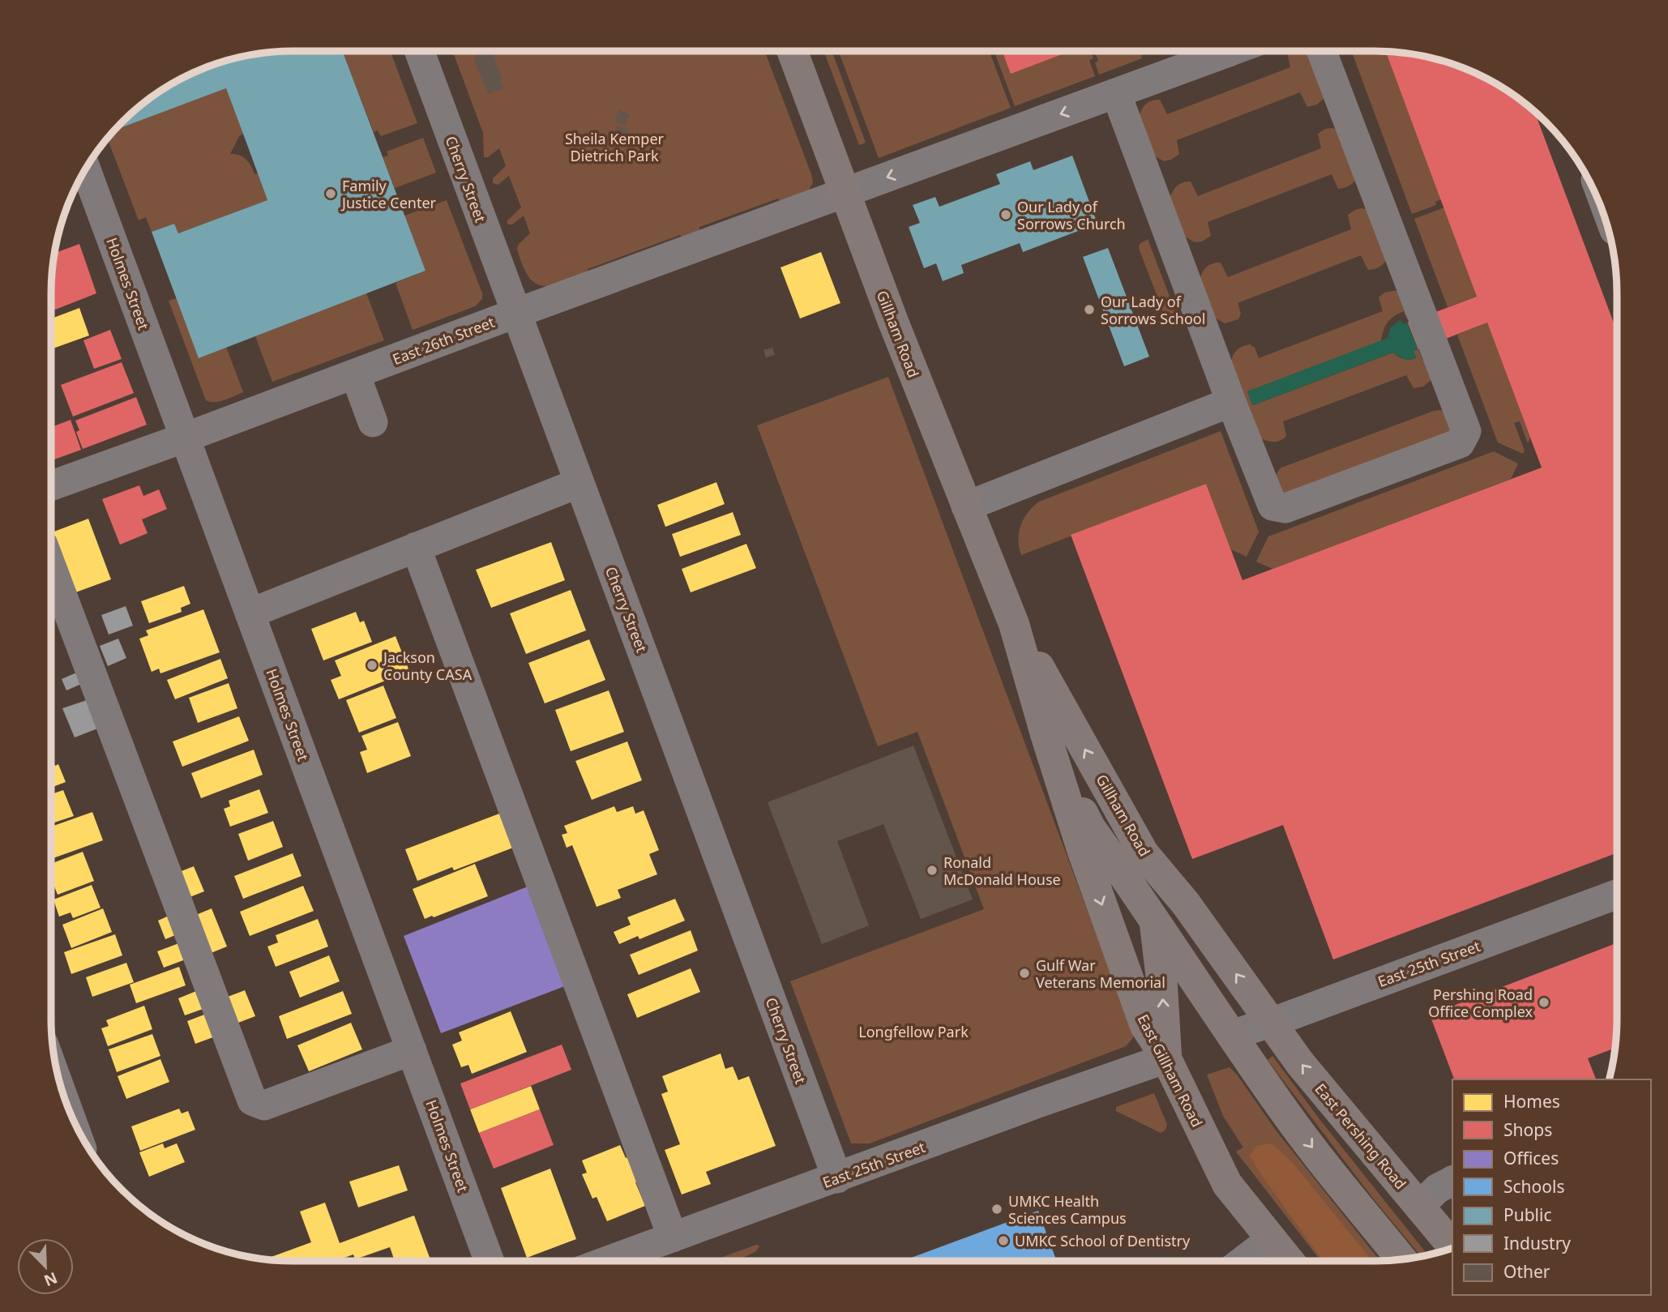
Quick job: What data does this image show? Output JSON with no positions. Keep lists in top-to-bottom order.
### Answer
{
  "streets": {
    "main road": ["Gillham Road", "East Gillham Road", "East Pershing Road"],
    "street": [
      "Cherry Street",
      "Holmes Street",
      "East 26th Street",
      "East 25th Street"
    ]
  },
  "crossings": [
    ["Cherry Street", "East 26th Street"],
    ["Cherry Street", "East 25th Street"],
    ["Holmes Street", "East 26th Street"],
    ["Gillham Road", "East 26th Street"],
    ["Gillham Road", "East 25th Street"],
    ["Gillham Road", "East Gillham Road"],
    ["Gillham Road", "East Pershing Road"],
    ["East 25th Street", "East Gillham Road"],
    ["East 25th Street", "East Pershing Road"]
  ],
  "parks": ["Sheila Kemper Dietrich Park", "Longfellow Park"],
  "places": [
    "Family Justice Center",
    "Our Lady of Sorrows Church",
    "Our Lady of Sorrows School",
    "Jackson County CASA",
    "Ronald McDonald House",
    "Gulf War Veterans Memorial",
    "Pershing Road Office Complex",
    "UMKC Health Sciences Campus",
    "UMKC School of Dentistry"
  ],
  "legend": [
    "Homes",
    "Shops",
    "Offices",
    "Schools",
    "Public",
    "Industry",
    "Other"
  ],
  "north": "bottom right"
}
